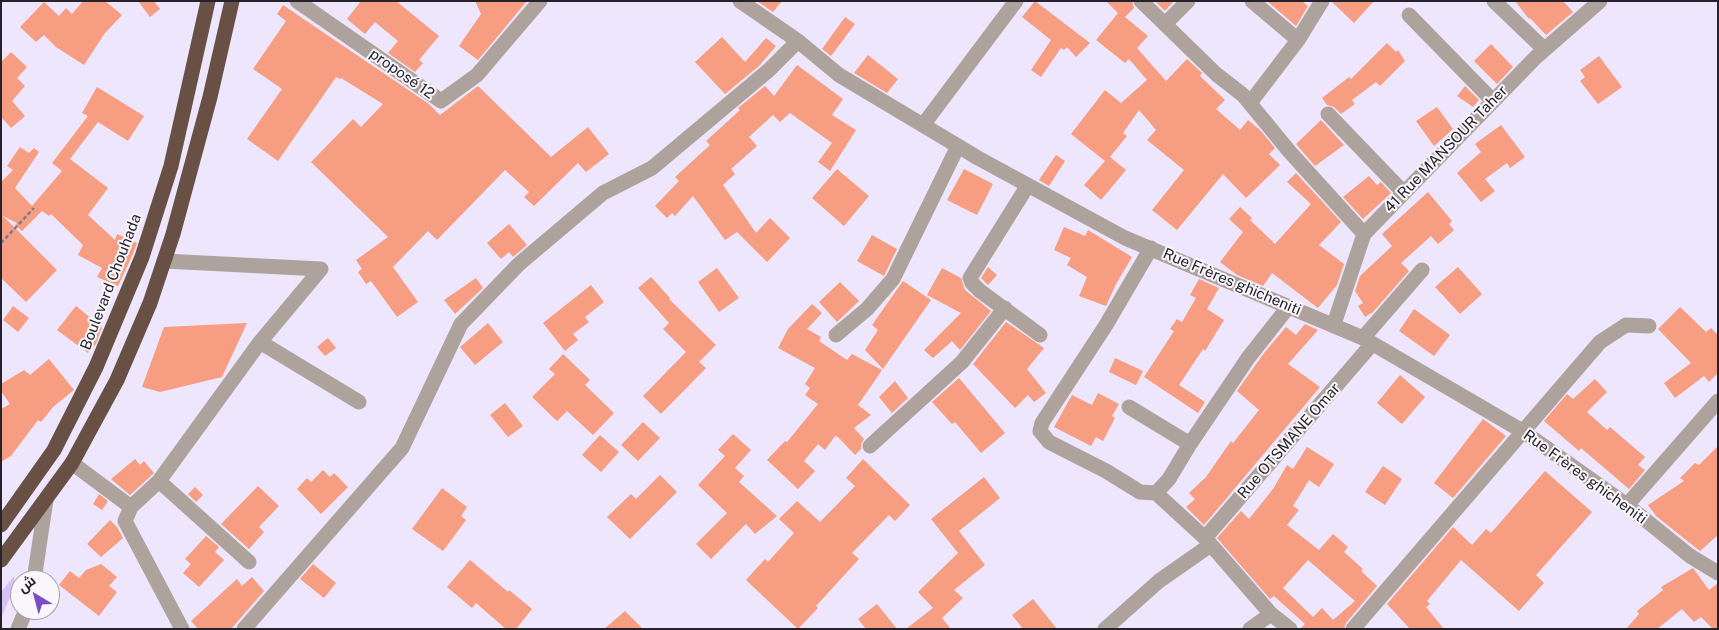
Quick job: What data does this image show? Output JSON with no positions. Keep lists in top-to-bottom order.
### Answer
{
  "streets": {
    "highway": ["Boulevard Chouhada"],
    "street": [
      "proposé 12",
      "41 Rue MANSOUR Taher",
      "Rue Frères ghicheniti",
      "Rue OTSMANE Omar"
    ]
  },
  "crossings": [
    ["41 Rue MANSOUR Taher", "Rue Frères ghicheniti"],
    ["Rue Frères ghicheniti", "Rue OTSMANE Omar"]
  ],
  "north": "top left"
}
